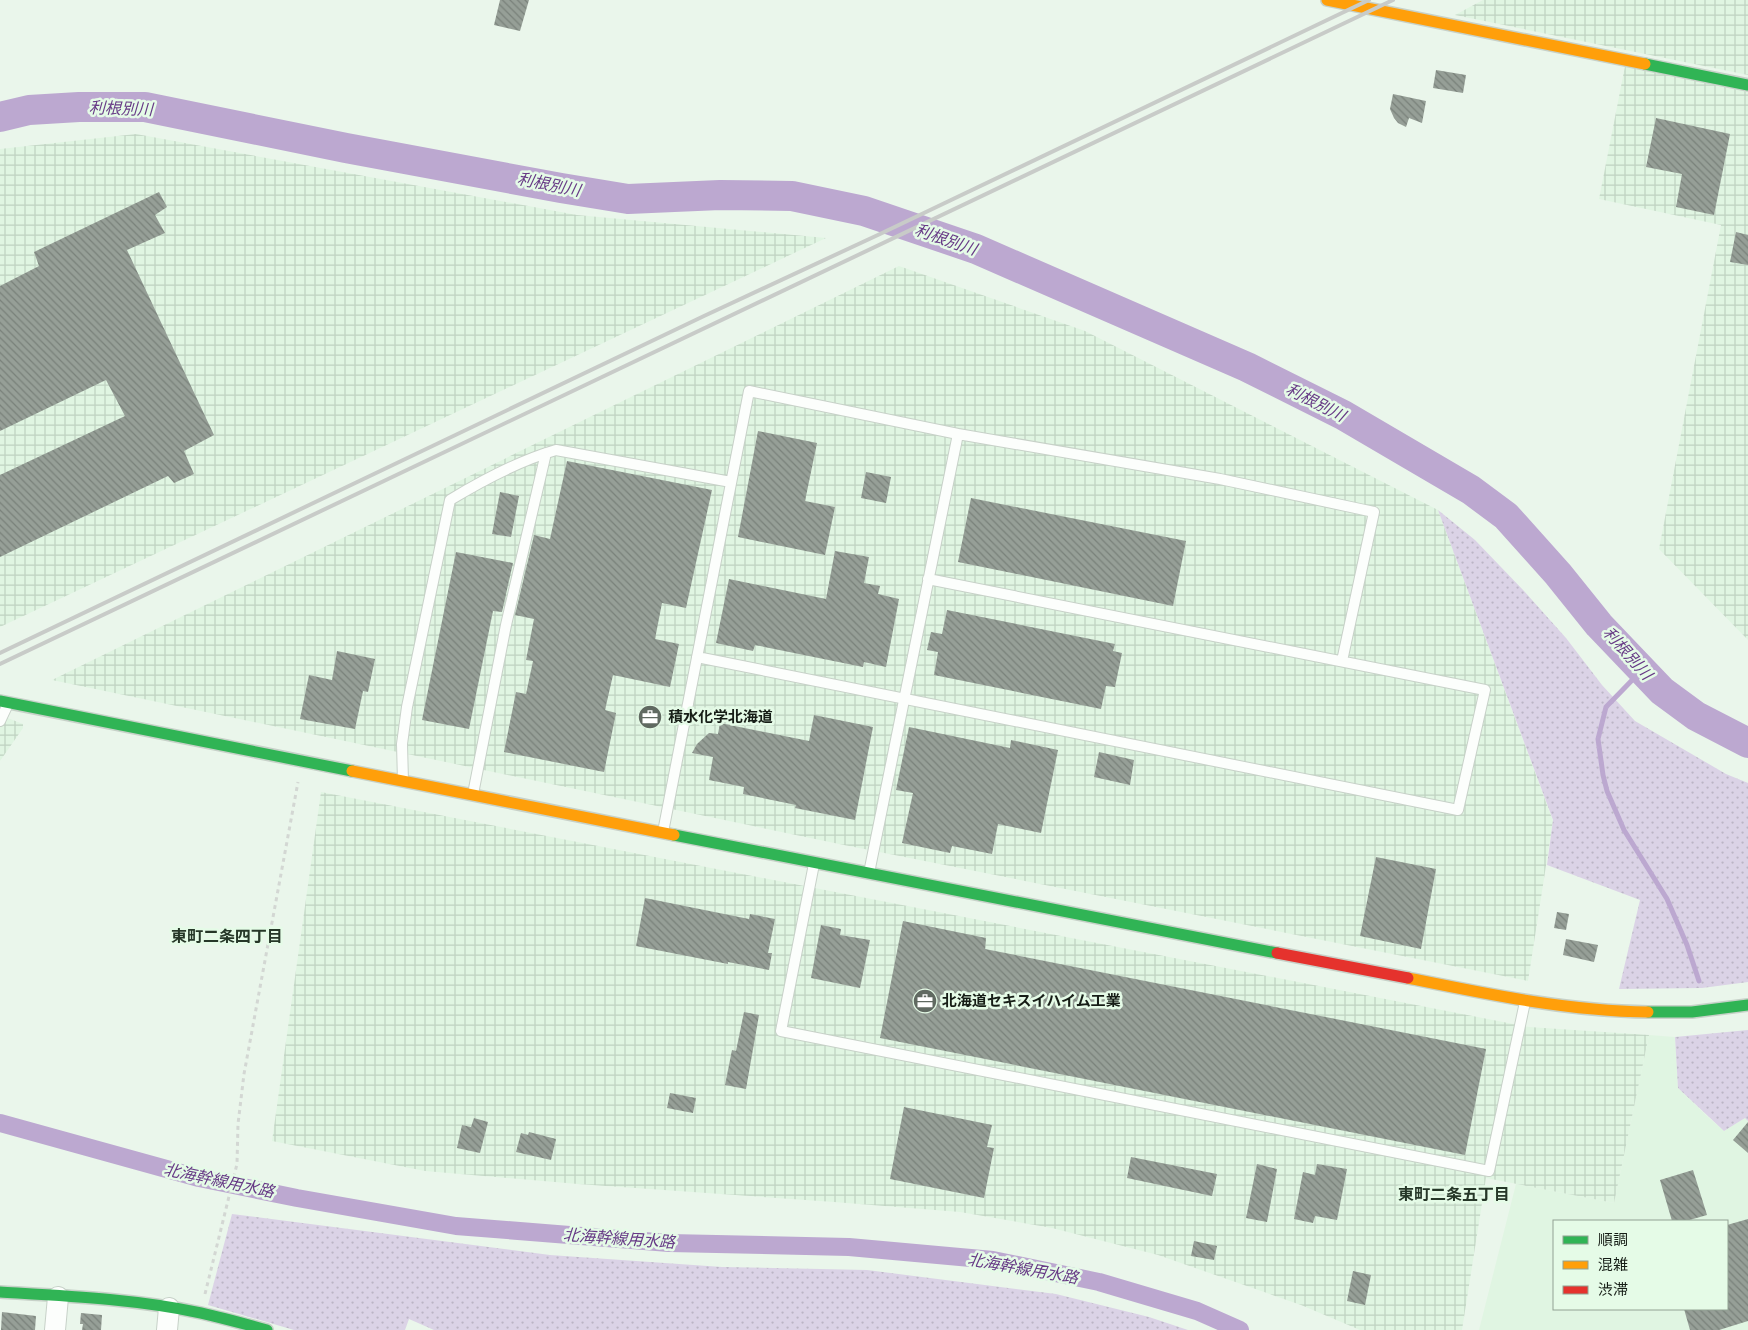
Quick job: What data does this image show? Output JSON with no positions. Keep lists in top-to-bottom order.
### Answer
{
  "districts": ["東町二条四丁目", "東町二条五丁目"],
  "water": ["利根別川", "北海幹線用水路"],
  "places": {
    "office": ["積水化学北海道", "北海道セキスイハイム工業"]
  },
  "legend": ["順調", "混雑", "渋滞"]
}
